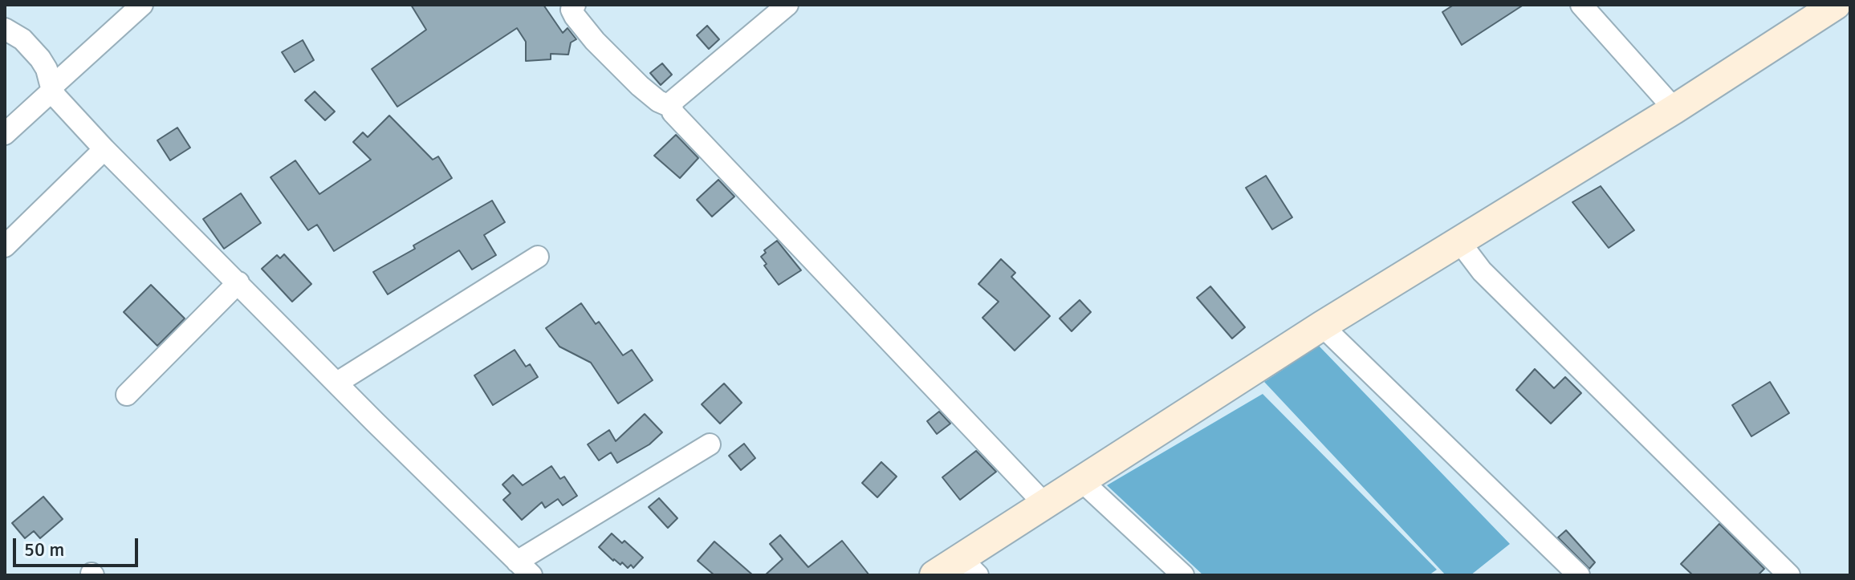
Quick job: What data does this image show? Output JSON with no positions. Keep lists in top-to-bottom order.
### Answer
{
  "scale_bar": "50 m"
}
